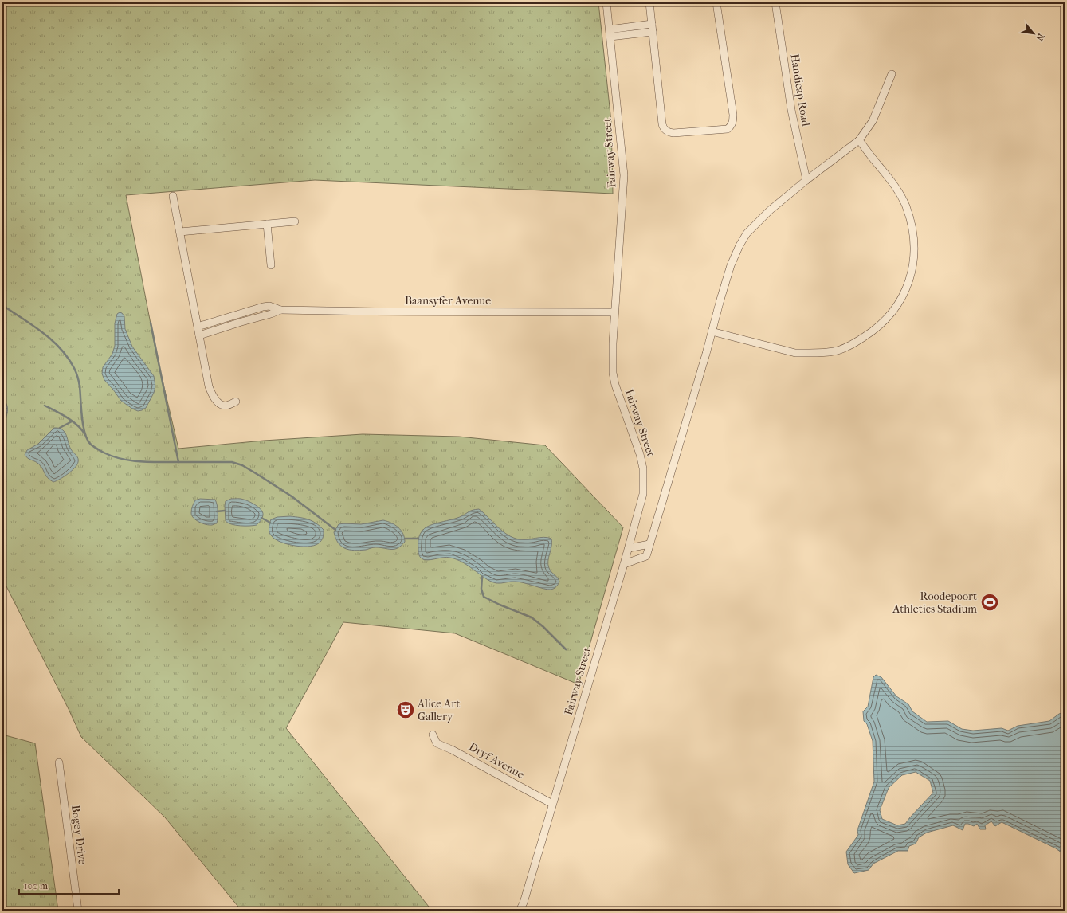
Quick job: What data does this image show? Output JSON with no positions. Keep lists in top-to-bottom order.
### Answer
{
  "streets": {
    "street": [
      "Handicap Road",
      "Fairway Street",
      "Baansyfer Avenue",
      "Dryf Avenue",
      "Bogey Drive"
    ]
  },
  "crossings": [
    ["Fairway Street", "Baansyfer Avenue"],
    ["Fairway Street", "Dryf Avenue"]
  ],
  "places": {
    "sports": ["Roodepoort Athletics Stadium"],
    "theatre": ["Alice Art Gallery"]
  },
  "scale_bar": "100 m",
  "north": "bottom right"
}
